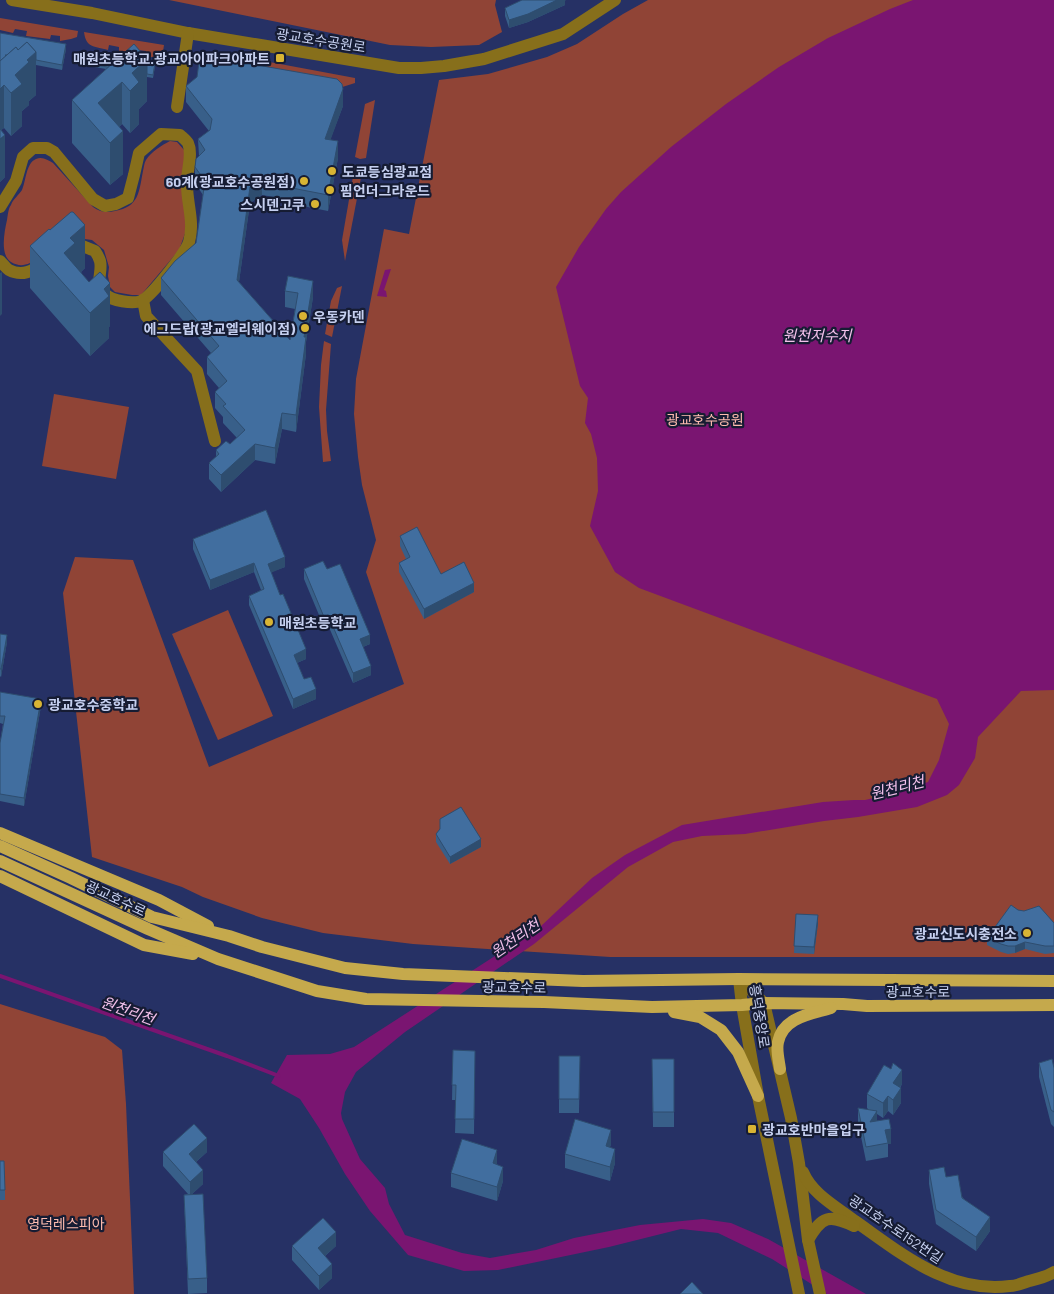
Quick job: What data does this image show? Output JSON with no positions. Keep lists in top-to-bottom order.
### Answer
{
  "streets": {
    "main road": ["광교호수로"],
    "street": ["광교호수공원로", "흥덕중앙로", "광교호수로152번길"]
  },
  "crossings": [
    ["광교호수로", "흥덕중앙로"],
    ["흥덕중앙로", "광교호수로152번길"]
  ],
  "water": ["원천저수지", "원천리천"],
  "parks": ["광교호수공원", "영덕레스피아"],
  "places": {
    "transit": ["매원초등학교.광교아이파크아파트", "광교호반마을입구"],
    "other": [
      "도쿄등심광교점",
      "60계(광교호수공원점)",
      "핌언더그라운드",
      "스시덴고쿠",
      "우동카덴",
      "에그드랍(광교엘리웨이점)",
      "매원초등학교",
      "광교호수중학교",
      "광교신도시충전소"
    ]
  }
}
